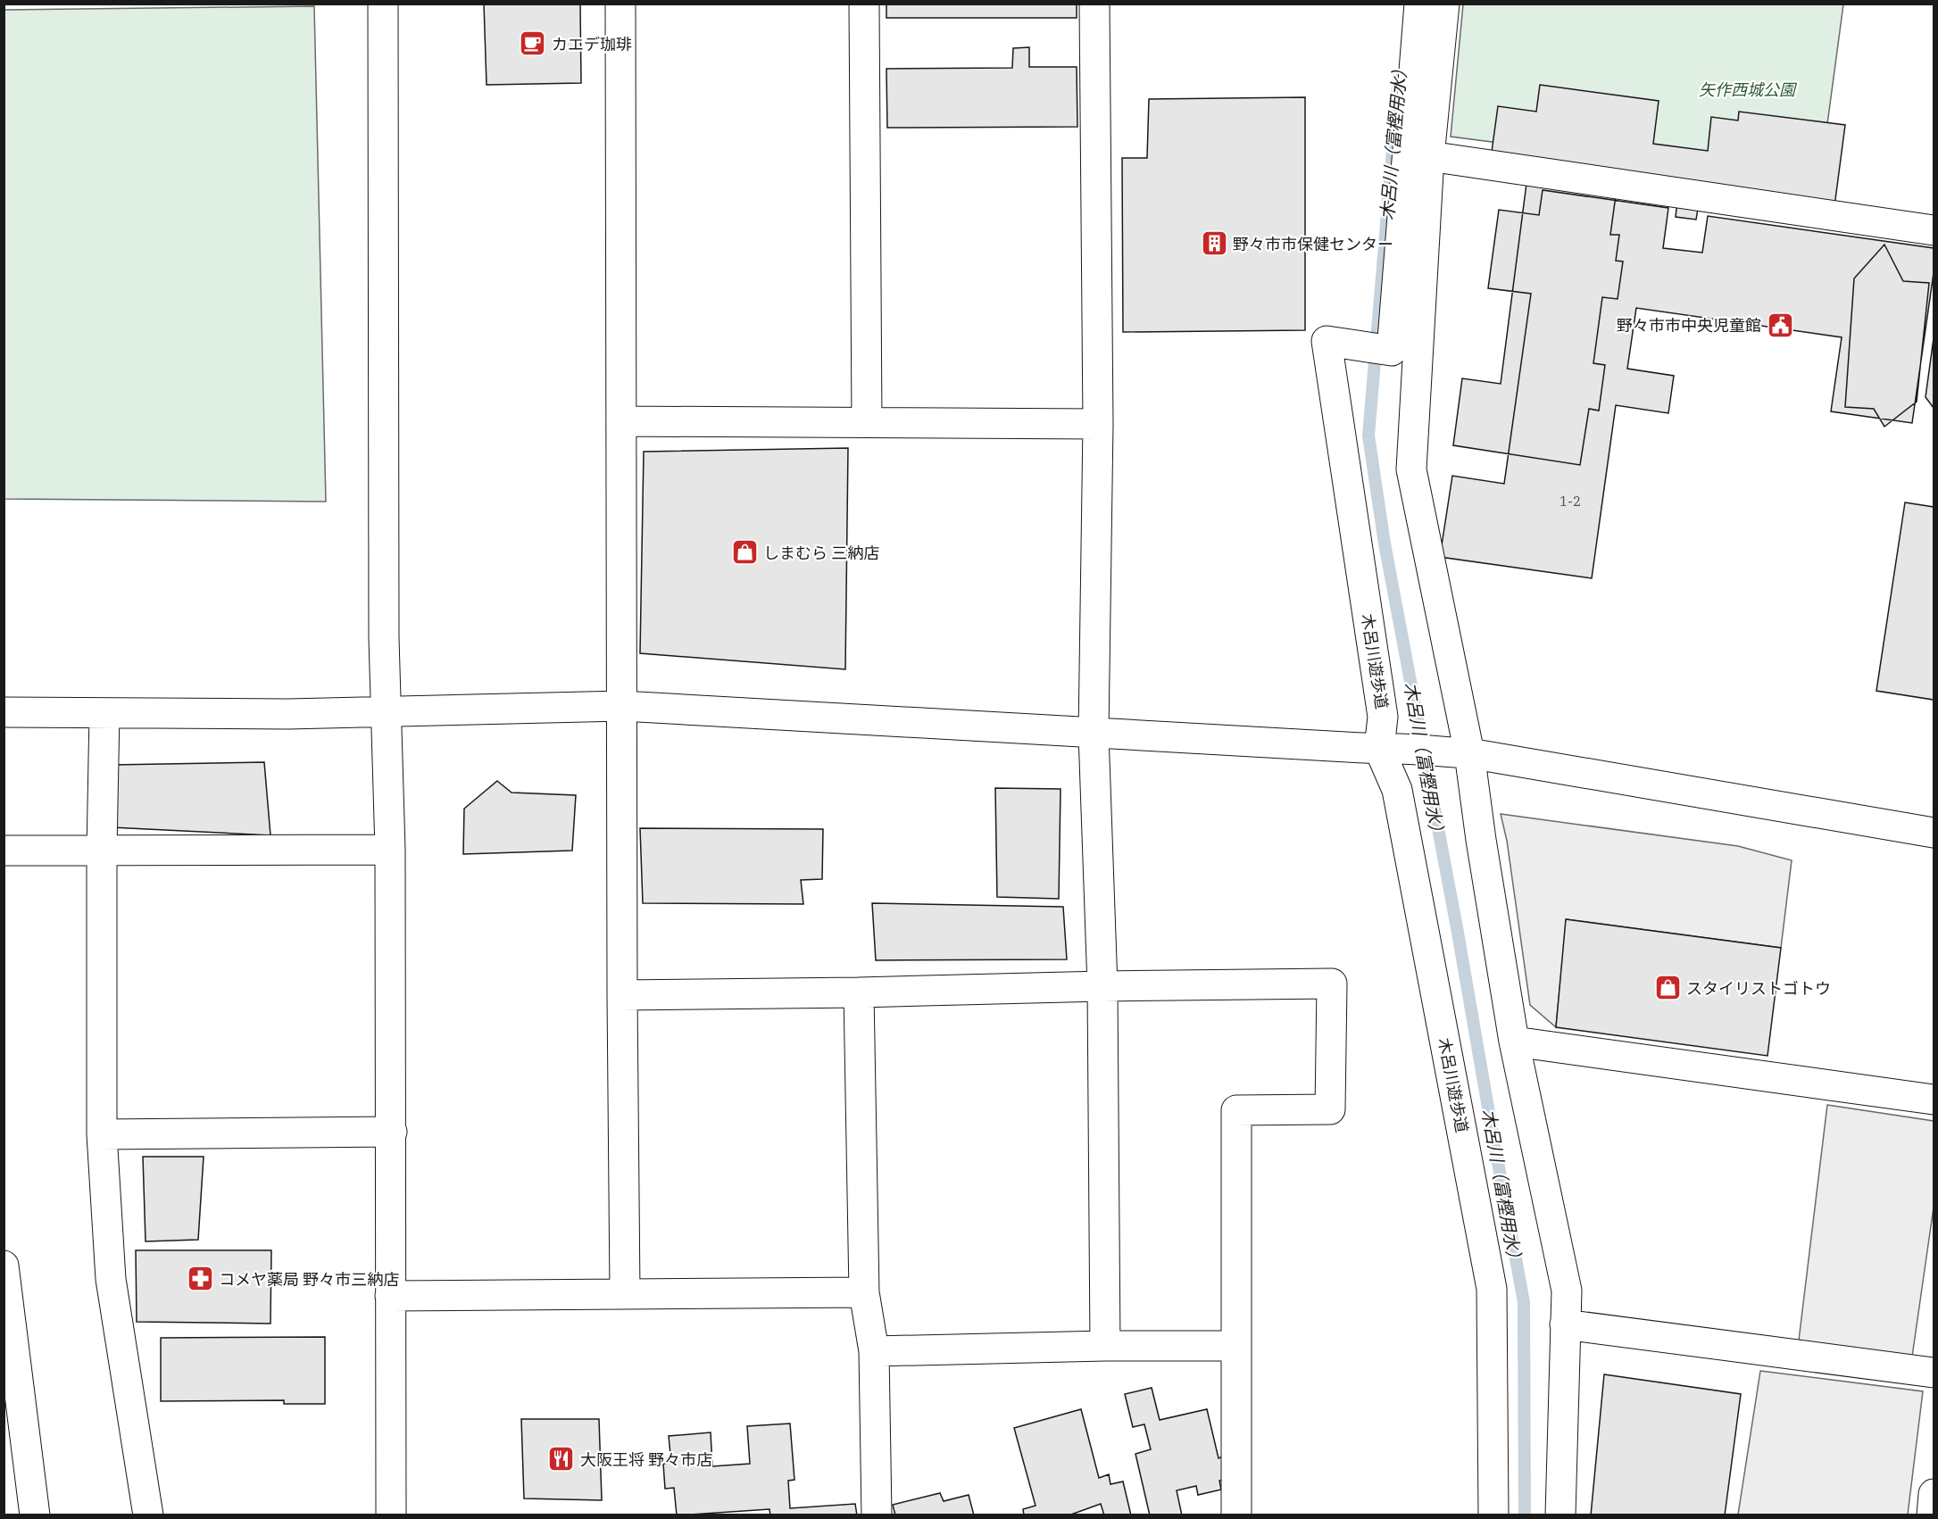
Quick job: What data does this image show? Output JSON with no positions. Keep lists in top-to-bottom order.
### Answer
{
  "streets": {
    "street": ["木呂川遊歩道"]
  },
  "water": ["木呂川（富樫用水）"],
  "parks": ["矢作西城公園"],
  "places": {
    "cafe": ["カエデ珈琲"],
    "building": ["野々市市保健センター"],
    "public building": ["野々市市中央児童館"],
    "shop": ["しまむら 三納店", "スタイリストゴトウ"],
    "pharmacy": ["コメヤ薬局 野々市三納店"],
    "restaurant": ["大阪王将 野々市店"]
  },
  "house_numbers": ["1-2"]
}
